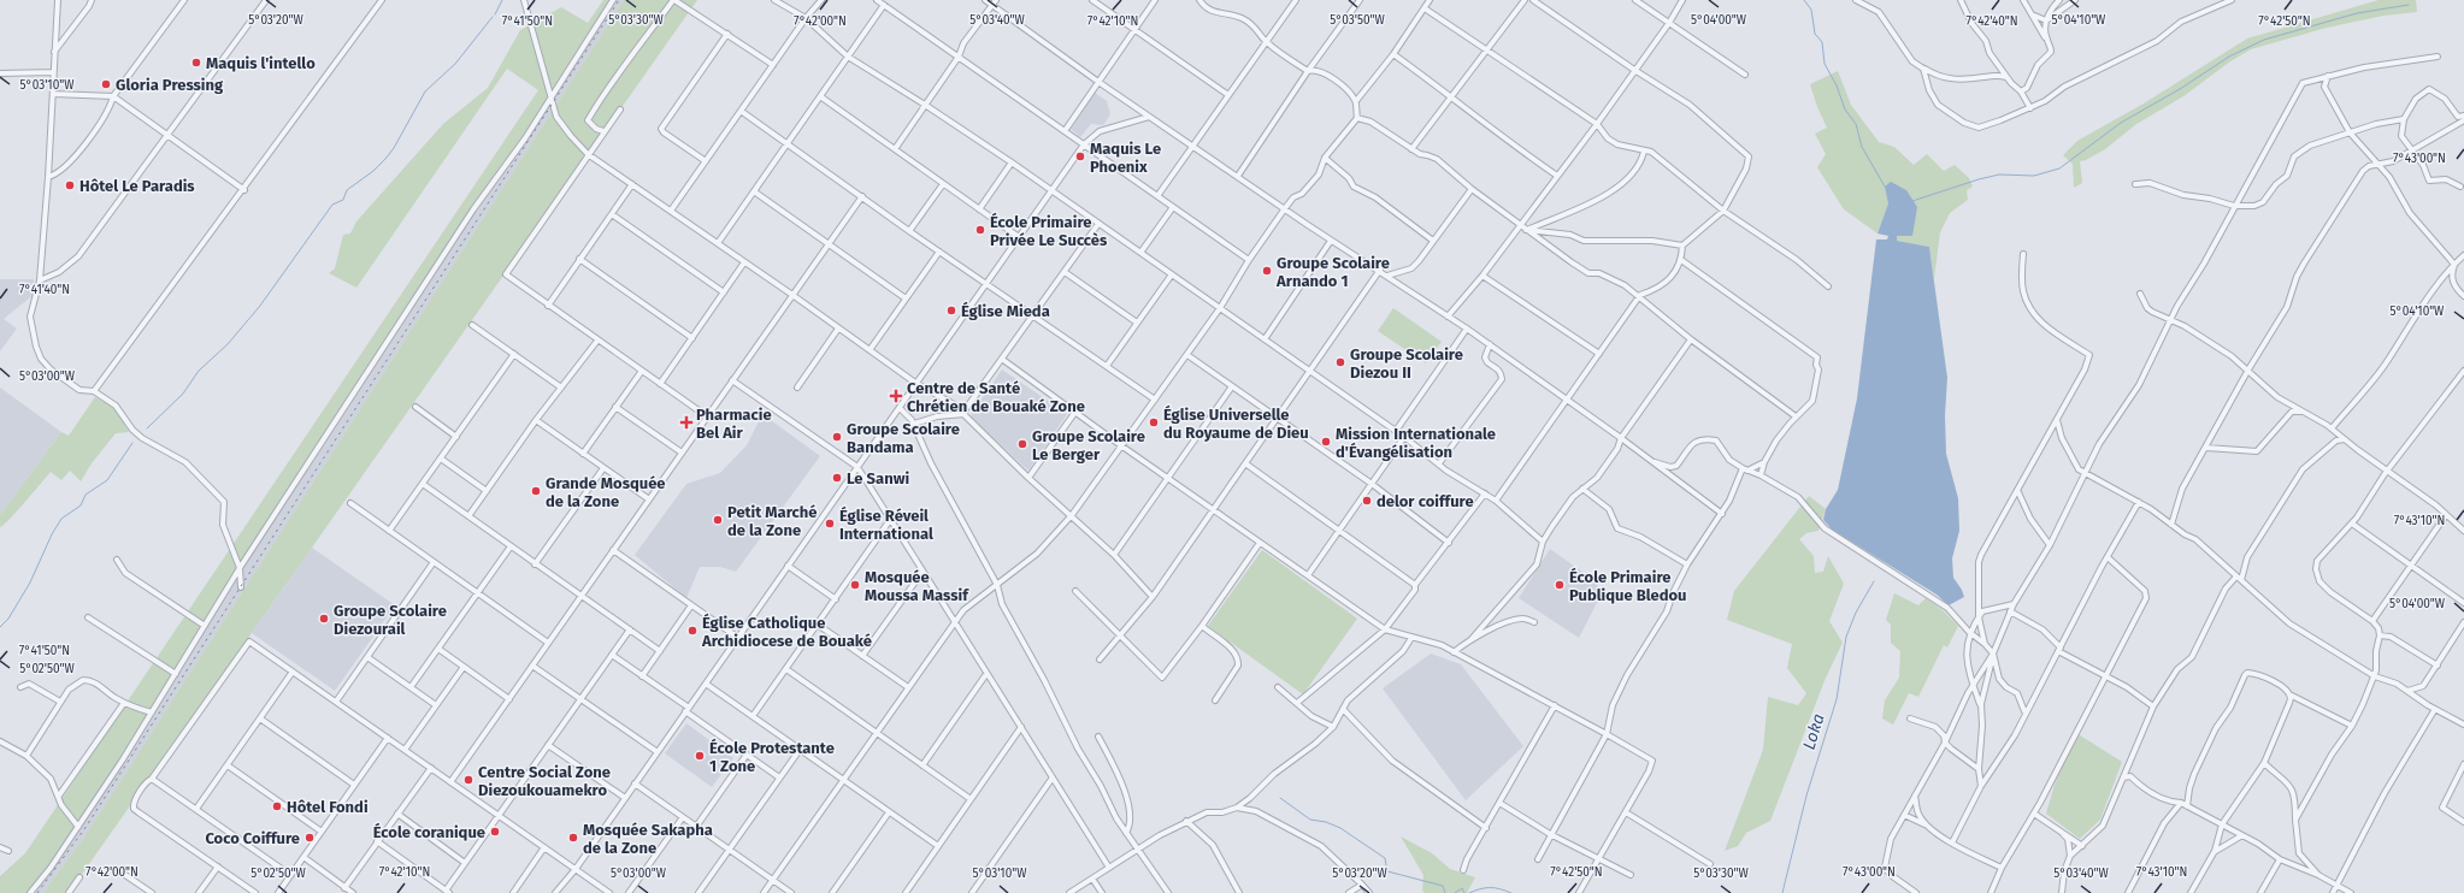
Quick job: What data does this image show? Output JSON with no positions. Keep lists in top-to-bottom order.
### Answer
{
  "water": ["Loka"],
  "places": {
    "other": [
      "Maquis l'intello",
      "Gloria Pressing",
      "Maquis Le Phoenix",
      "Hôtel Le Paradis",
      "École Primaire Privée Le Succès",
      "Groupe Scolaire Arnando 1",
      "Église Mieda",
      "Groupe Scolaire Diezou II",
      "Église Universelle du Royaume de Dieu",
      "Groupe Scolaire Bandama",
      "Mission Internationale d'Évangélisation",
      "Groupe Scolaire Le Berger",
      "Le Sanwi",
      "Grande Mosquée de la Zone",
      "delor coiffure",
      "Petit Marché de la Zone",
      "Église Réveil International",
      "Mosquée Moussa Massif",
      "École Primaire Publique Bledou",
      "Groupe Scolaire Diezourail",
      "Église Catholique Archidiocese de Bouaké",
      "École Protestante 1 Zone",
      "Centre Social Zone Diezoukouamekro",
      "Hôtel Fondi",
      "École coranique",
      "Coco Coiffure",
      "Mosquée Sakapha de la Zone"
    ],
    "health": ["Centre de Santé Chrétien de Bouaké Zone", "Pharmacie Bel Air"]
  },
  "coordinates": [
    "5°03'20\"W",
    "5°03'30\"W",
    "5°03'40\"W",
    "5°03'50\"W",
    "5°04'00\"W",
    "5°04'10\"W",
    "7°41'50\"N",
    "7°42'00\"N",
    "7°42'10\"N",
    "7°42'40\"N",
    "7°42'50\"N",
    "5°03'10\"W",
    "7°43'00\"N",
    "7°41'40\"N",
    "5°03'00\"W",
    "7°43'10\"N",
    "5°02'50\"W"
  ]
}
